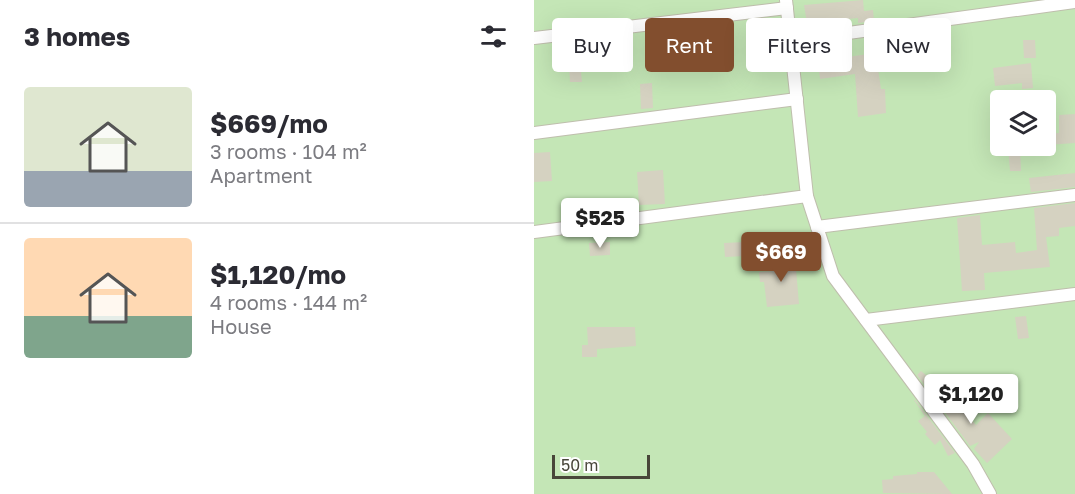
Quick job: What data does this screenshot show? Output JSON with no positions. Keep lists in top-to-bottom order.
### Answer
{
  "scale_bar": "50 m",
  "page": {
    "heading": "3 homes",
    "chip": [
      "Buy",
      "Rent",
      "Filters",
      "New"
    ],
    "list": [
      {
        "name": "$669/mo",
        "note": "3 rooms · 104 m² · Apartment"
      },
      {
        "name": "$1,120/mo",
        "note": "4 rooms · 144 m² · House"
      }
    ],
    "price": ["$525", "$669", "$1,120"],
    "scale": "50 m"
  }
}
